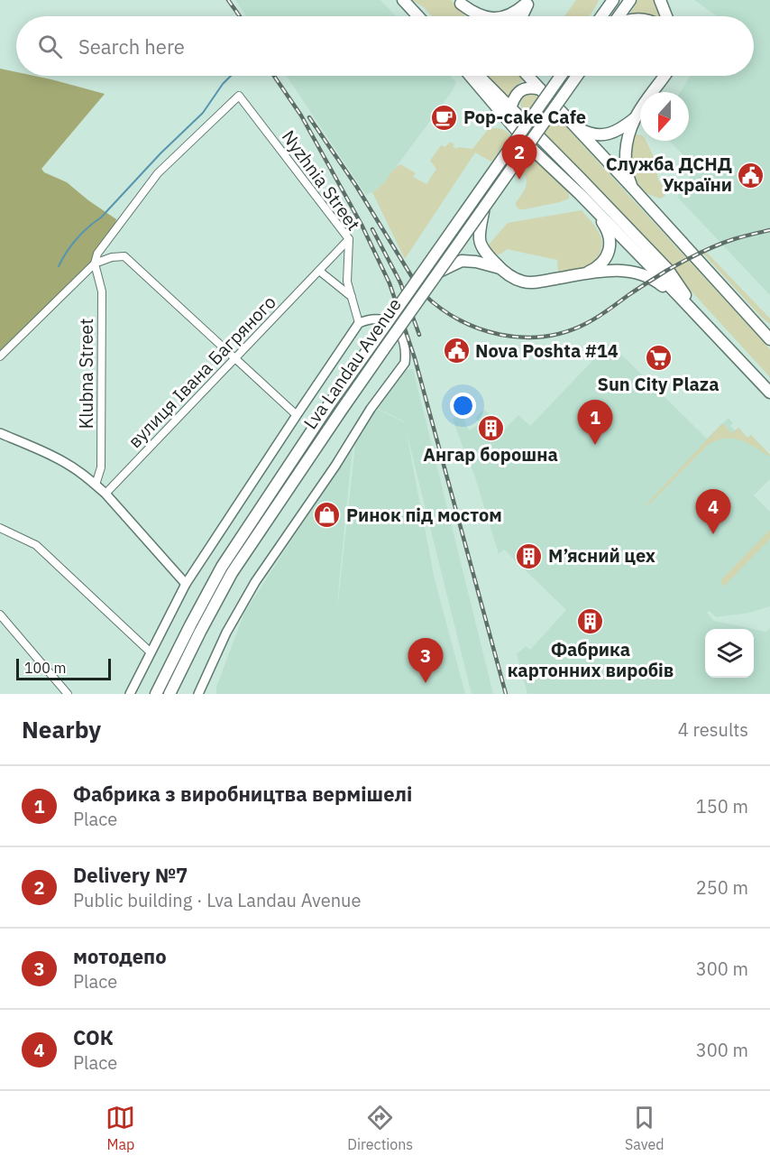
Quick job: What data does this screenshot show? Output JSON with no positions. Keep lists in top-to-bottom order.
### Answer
{
  "streets": {
    "main road": ["Lva Landau Avenue"],
    "street": ["Nyzhnia Street", "вулиця Івана Багряного", "Klubna Street"]
  },
  "crossings": [
    ["Nyzhnia Street", "вулиця Івана Багряного"],
    ["Nyzhnia Street", "Klubna Street"]
  ],
  "places": {
    "cafe": ["Pop-cake Cafe"],
    "public building": ["Служба ДСНД України", "Nova Poshta #14"],
    "supermarket": ["Sun City Plaza"],
    "building": ["Ангар борошна", "М’ясний цех", "Фабрика картонних виробів"],
    "shop": ["Ринок під мостом"]
  },
  "scale_bar": "100 m",
  "north": "bottom",
  "page": {
    "search": "Search here",
    "pins": [
      "2",
      "1",
      "4",
      "3"
    ],
    "scale": "100 m",
    "heading": ["Nearby", "4 results"],
    "list": [
      {
        "mark": "1",
        "name": "Фабрика з виробництва вермішелі",
        "note": "Place",
        "value": "150 m"
      },
      {
        "mark": "2",
        "name": "Delivery №7",
        "note": "Public building · Lva Landau Avenue",
        "value": "250 m"
      },
      {
        "mark": "3",
        "name": "мотодепо",
        "note": "Place",
        "value": "300 m"
      },
      {
        "mark": "4",
        "name": "СОК",
        "note": "Place",
        "value": "300 m"
      }
    ],
    "nav": ["Map", "Directions", "Saved"]
  }
}
